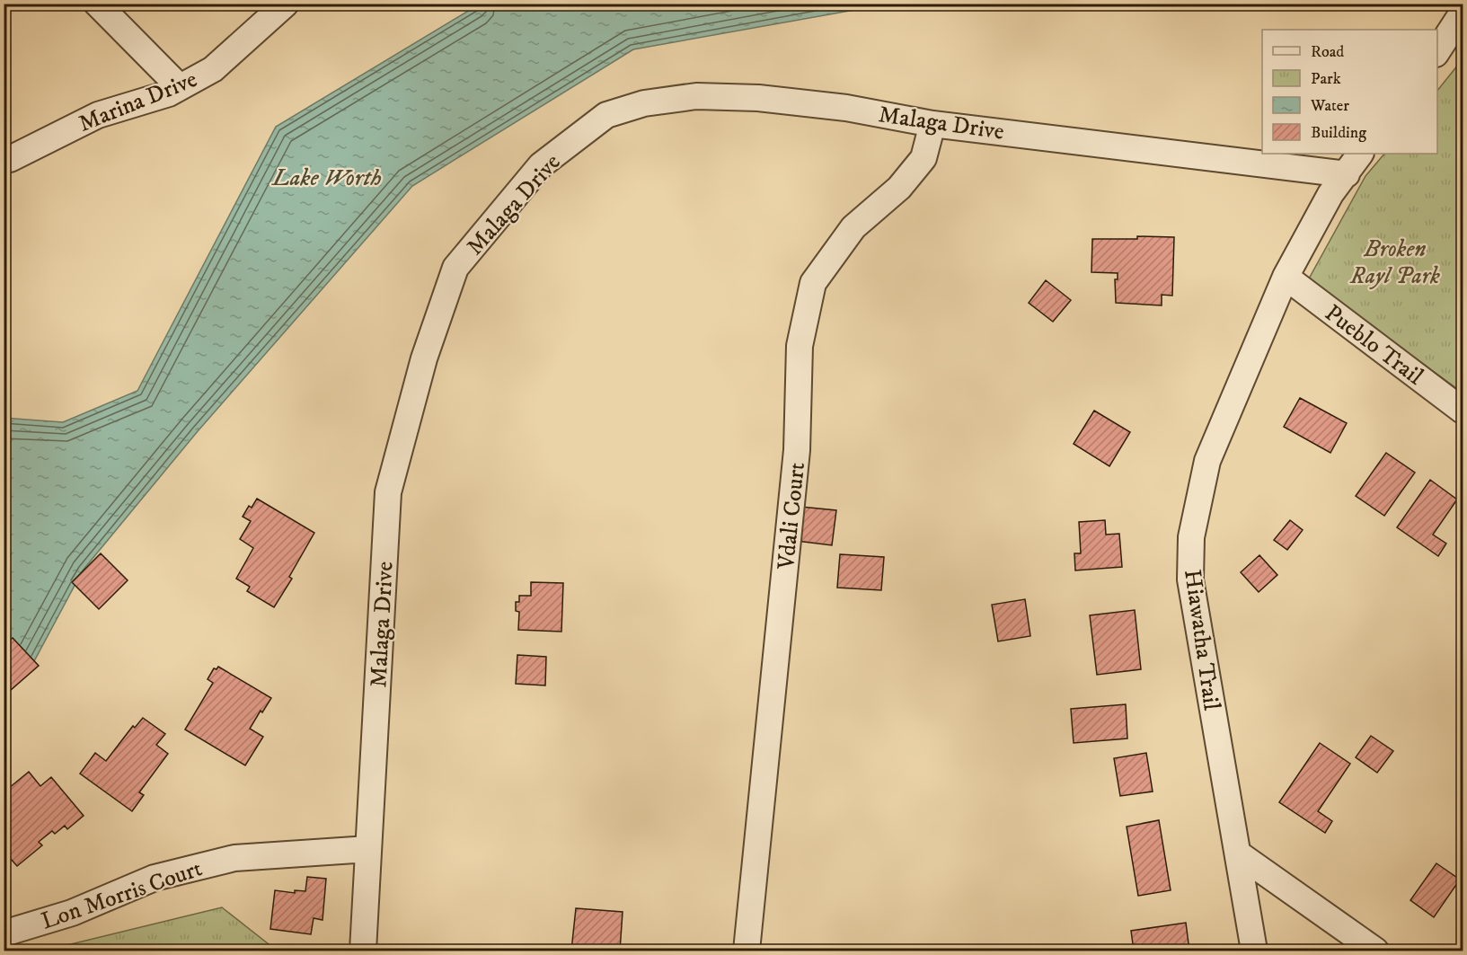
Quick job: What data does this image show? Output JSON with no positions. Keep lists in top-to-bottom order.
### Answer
{
  "streets": {
    "street": [
      "Marina Drive",
      "Malaga Drive",
      "Pueblo Trail",
      "Vdali Court",
      "Hiawatha Trail",
      "Lon Morris Court"
    ]
  },
  "crossings": [
    ["Malaga Drive", "Vdali Court"],
    ["Malaga Drive", "Hiawatha Trail"],
    ["Malaga Drive", "Lon Morris Court"],
    ["Pueblo Trail", "Hiawatha Trail"]
  ],
  "water": ["Lake Worth"],
  "parks": ["Broken Rayl Park"],
  "legend": [
    "Road",
    "Park",
    "Water",
    "Building"
  ]
}
